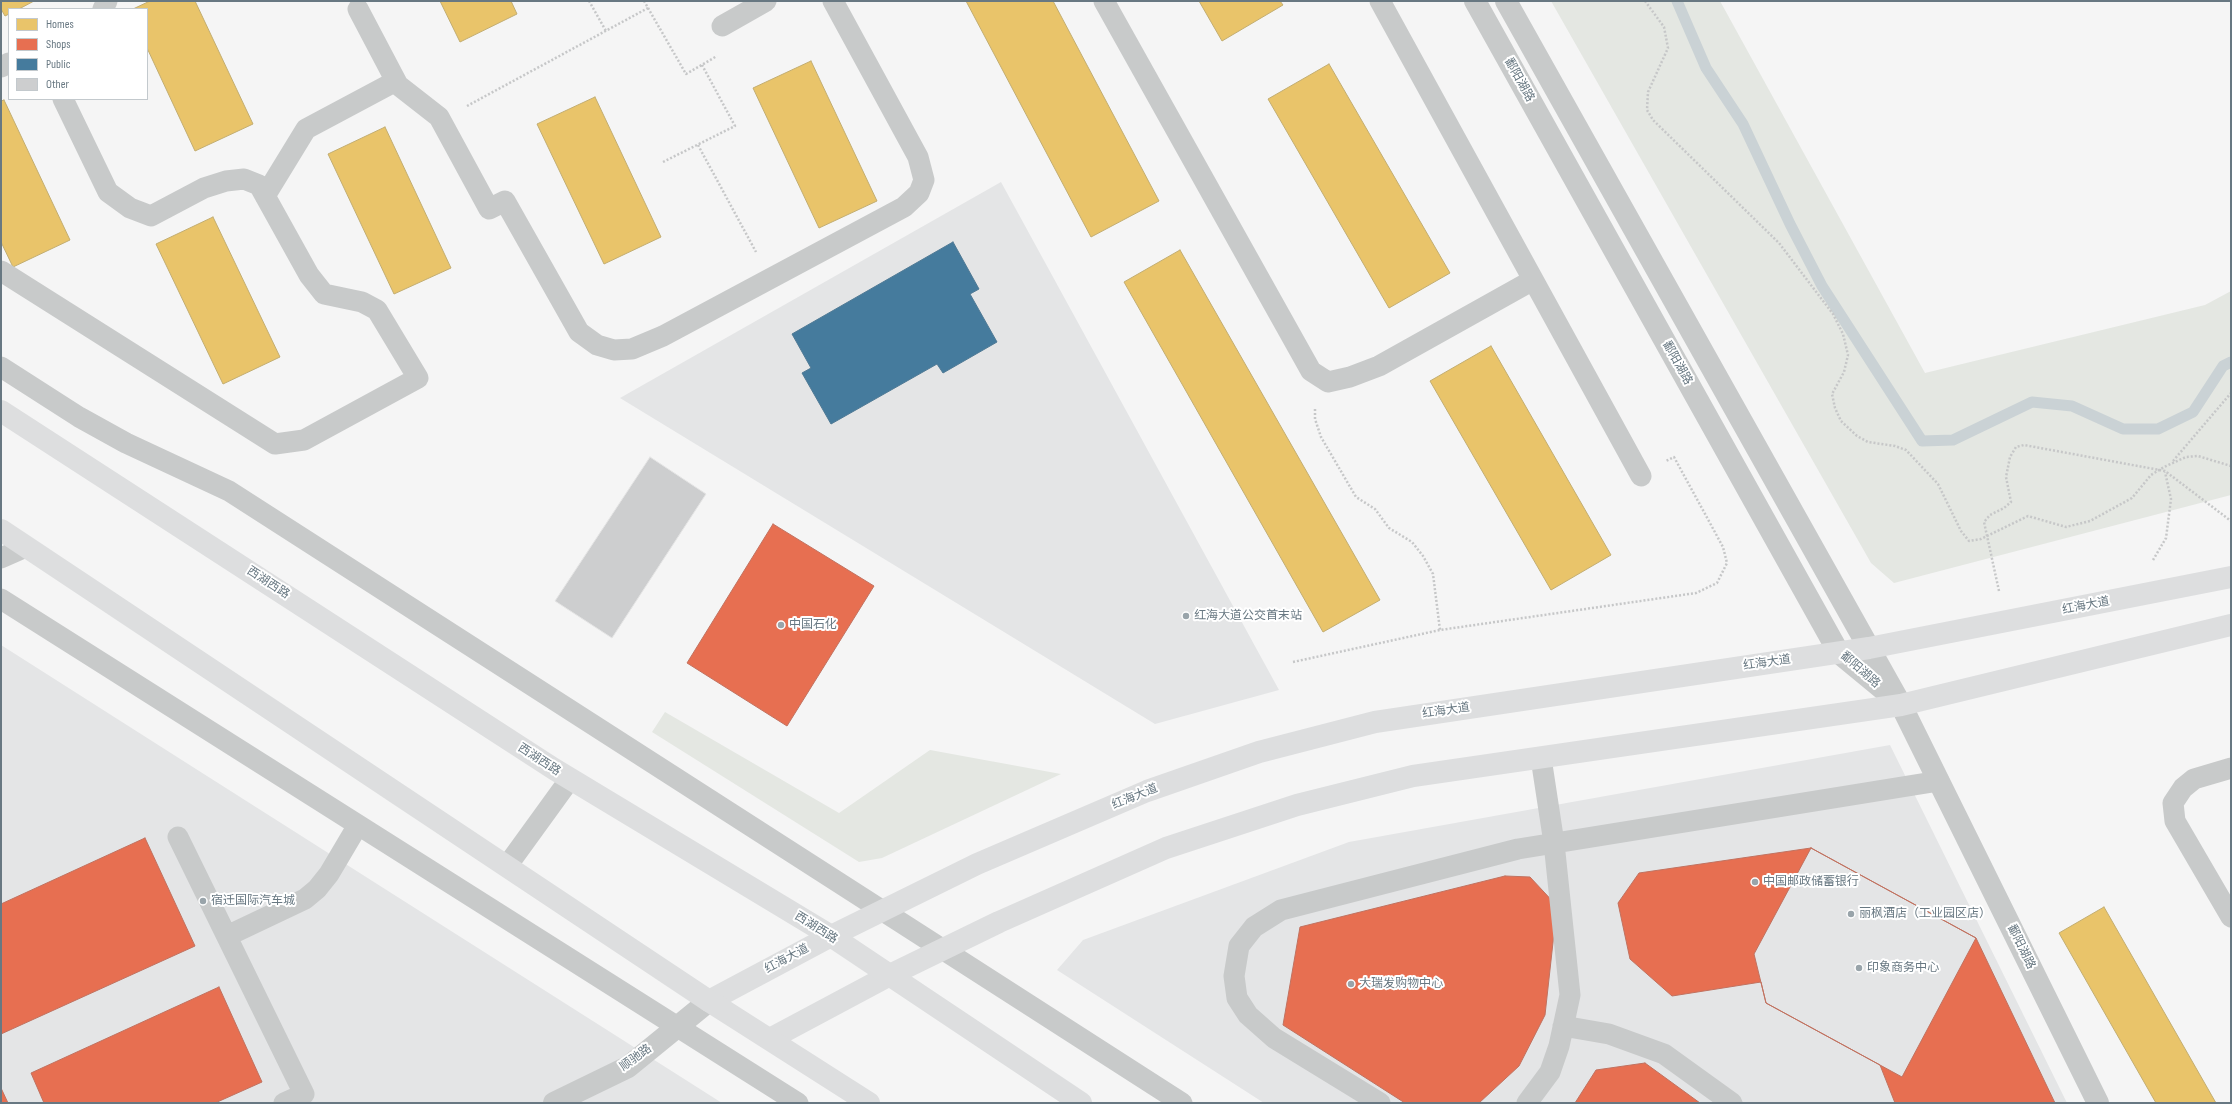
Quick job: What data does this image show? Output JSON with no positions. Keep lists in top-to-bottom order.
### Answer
{
  "streets": {
    "main road": ["西湖西路", "红海大道"],
    "street": ["鄱阳湖路", "顺驰路"]
  },
  "crossings": [
    ["鄱阳湖路", "红海大道"],
    ["西湖西路", "红海大道"],
    ["红海大道", "顺驰路"]
  ],
  "places": [
    "红海大道公交首末站",
    "中国石化",
    "中国邮政储蓄银行",
    "宿迁国际汽车城",
    "丽枫酒店（工业园区店）",
    "印象商务中心",
    "大瑞发购物中心"
  ],
  "legend": [
    "Homes",
    "Shops",
    "Public",
    "Other"
  ]
}
